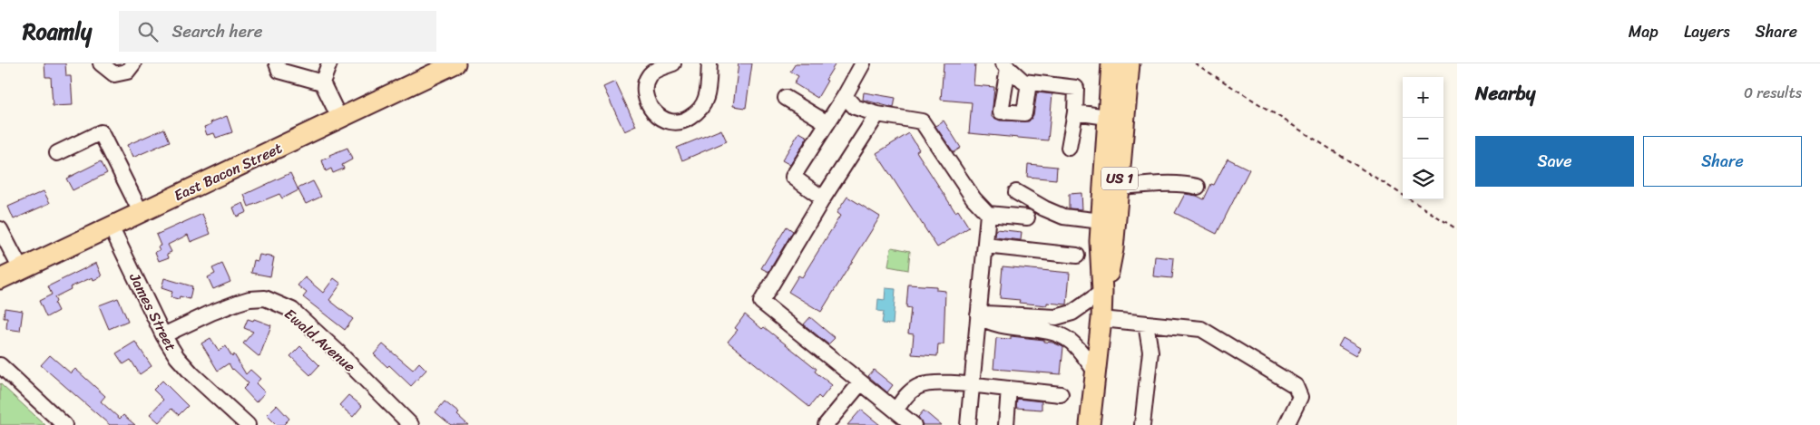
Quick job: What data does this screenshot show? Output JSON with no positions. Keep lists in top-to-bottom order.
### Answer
{
  "streets": {
    "main road": ["East Bacon Street", "US 1"],
    "street": ["James Street", "Ewald Avenue"]
  },
  "crossings": [
    ["East Bacon Street", "James Street"],
    ["James Street", "Ewald Avenue"]
  ],
  "page": {
    "header": "Roamly",
    "search": "Search here",
    "nav": ["Map", "Layers", "Share"],
    "heading": ["Nearby", "0 results"],
    "map_buttons": ["+", "−"],
    "buttons": ["Save", "Share"]
  }
}
